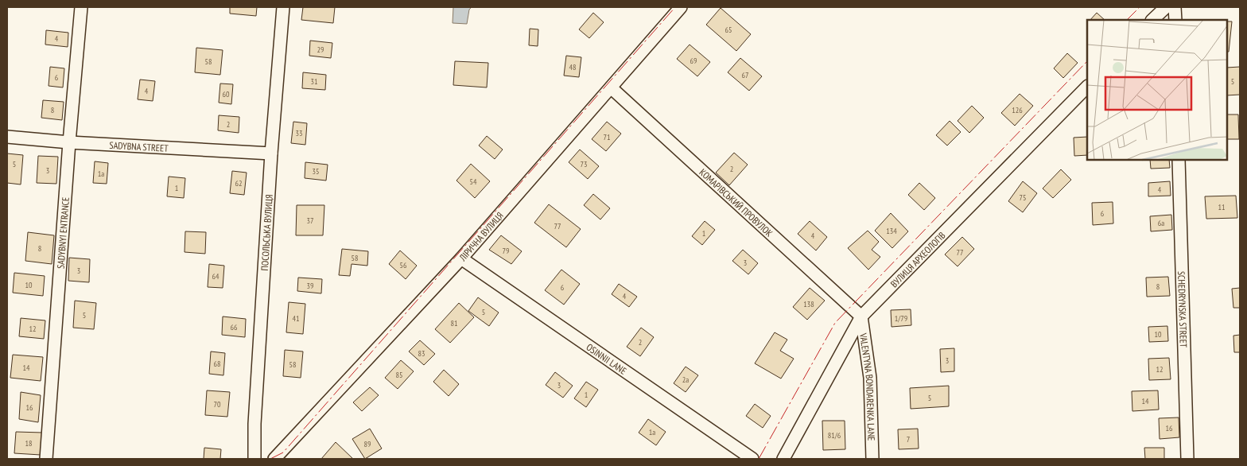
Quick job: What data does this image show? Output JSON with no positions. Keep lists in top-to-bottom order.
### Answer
{
  "streets": {
    "street": [
      "SADYBNA STREET",
      "КОМАРІВСЬКИЙ ПРОВУЛОК",
      "SADYBNYI ENTRANCE",
      "ПОСОЛЬСЬКА ВУЛИЦЯ",
      "ЛІРИЧНА ВУЛИЦЯ",
      "ВУЛИЦЯ АРХЕОЛОГІВ",
      "SCHEDRYNSKA STREET",
      "OSINNII LANE",
      "VALENTYNA BONDARENKA LANE"
    ]
  },
  "crossings": [
    ["SADYBNA STREET", "SADYBNYI ENTRANCE"],
    ["SADYBNA STREET", "ПОСОЛЬСЬКА ВУЛИЦЯ"],
    ["КОМАРІВСЬКИЙ ПРОВУЛОК", "ЛІРИЧНА ВУЛИЦЯ"],
    ["КОМАРІВСЬКИЙ ПРОВУЛОК", "ВУЛИЦЯ АРХЕОЛОГІВ"],
    ["КОМАРІВСЬКИЙ ПРОВУЛОК", "VALENTYNA BONDARENKA LANE"],
    ["ЛІРИЧНА ВУЛИЦЯ", "OSINNII LANE"],
    ["ВУЛИЦЯ АРХЕОЛОГІВ", "VALENTYNA BONDARENKA LANE"]
  ],
  "house_numbers": [
    "65",
    "4",
    "29",
    "69",
    "58",
    "48",
    "67",
    "6",
    "31",
    "5",
    "4",
    "60",
    "8",
    "126",
    "2",
    "33",
    "71",
    "5",
    "73",
    "2",
    "3",
    "35",
    "1а",
    "54",
    "62",
    "1",
    "4",
    "75",
    "11",
    "6",
    "37",
    "6а",
    "77",
    "134",
    "1",
    "4",
    "8",
    "79",
    "77",
    "58",
    "3",
    "56",
    "3",
    "64",
    "10",
    "39",
    "8",
    "6",
    "4",
    "138",
    "5",
    "5",
    "41",
    "1/79",
    "81",
    "66",
    "12",
    "10",
    "2",
    "83",
    "3",
    "68",
    "58",
    "14",
    "12",
    "85",
    "2а",
    "3",
    "1",
    "5",
    "14",
    "70",
    "16",
    "16",
    "1а",
    "81/6",
    "7",
    "18",
    "89"
  ]
}
